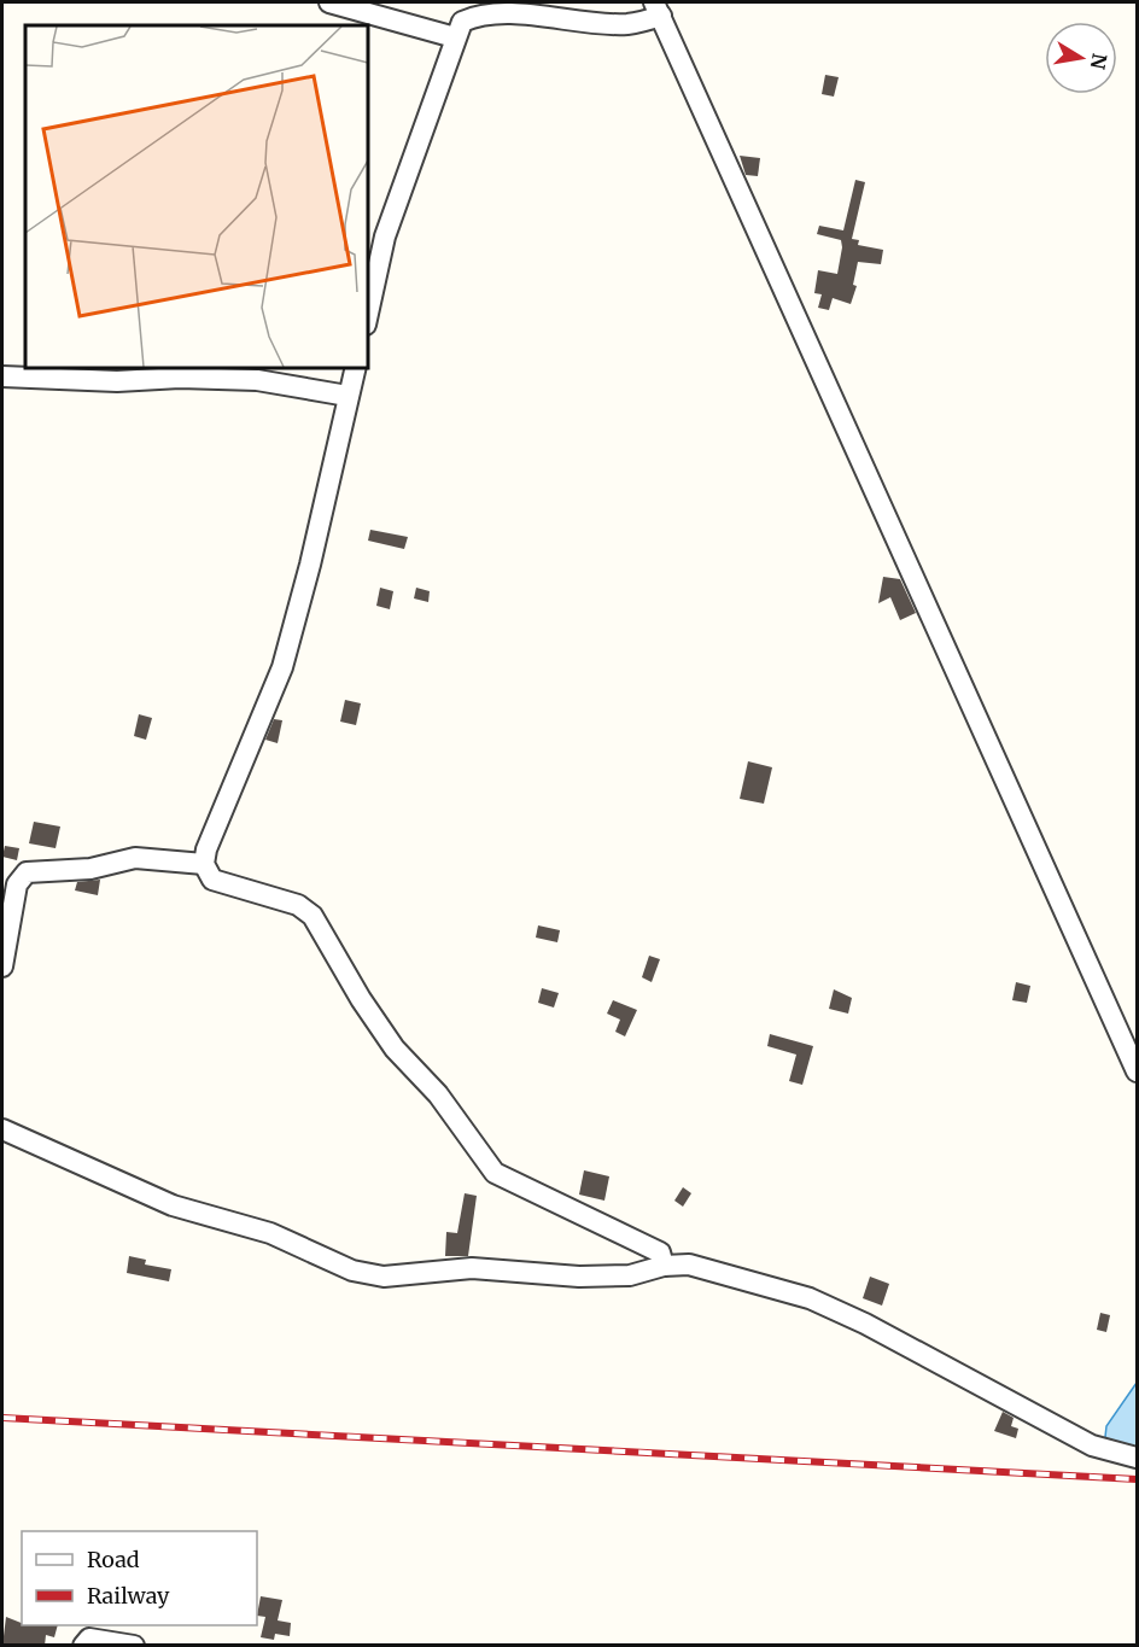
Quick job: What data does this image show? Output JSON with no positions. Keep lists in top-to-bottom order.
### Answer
{
  "legend": ["Road", "Railway"],
  "north": "right"
}
